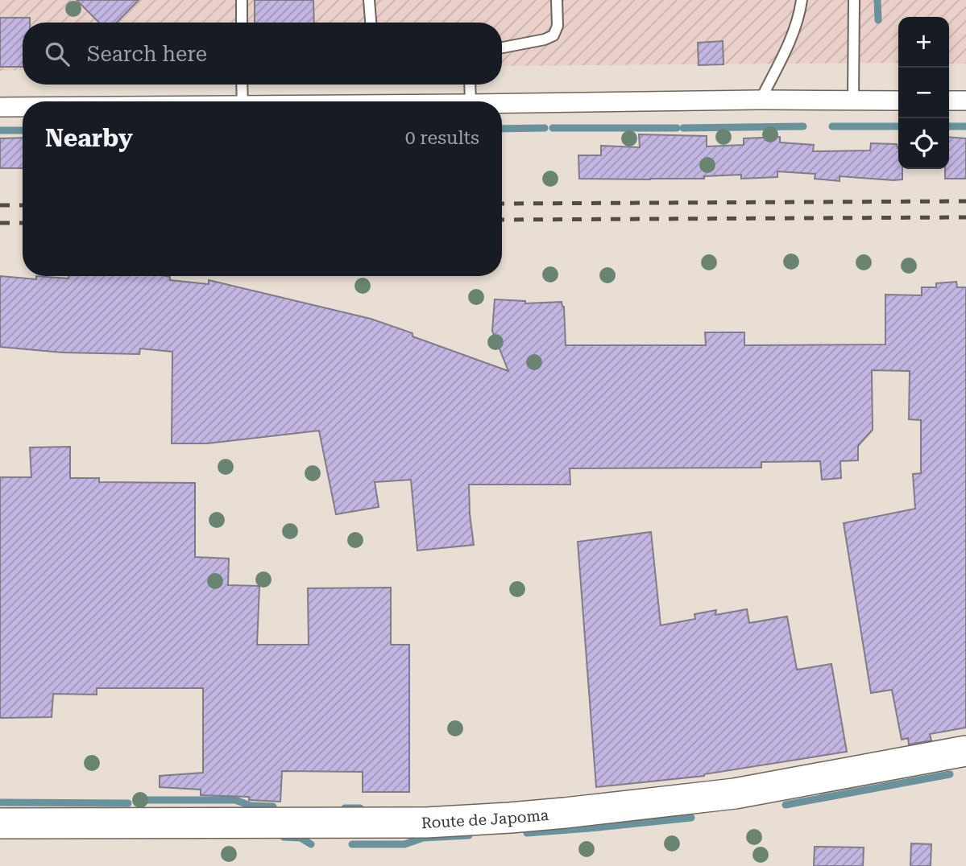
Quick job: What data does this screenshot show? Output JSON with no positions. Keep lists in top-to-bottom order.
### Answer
{
  "streets": {
    "main road": ["Route de Japoma"]
  },
  "page": {
    "map_buttons": ["+", "−"],
    "search": "Search here",
    "heading": ["Nearby", "0 results"]
  }
}
